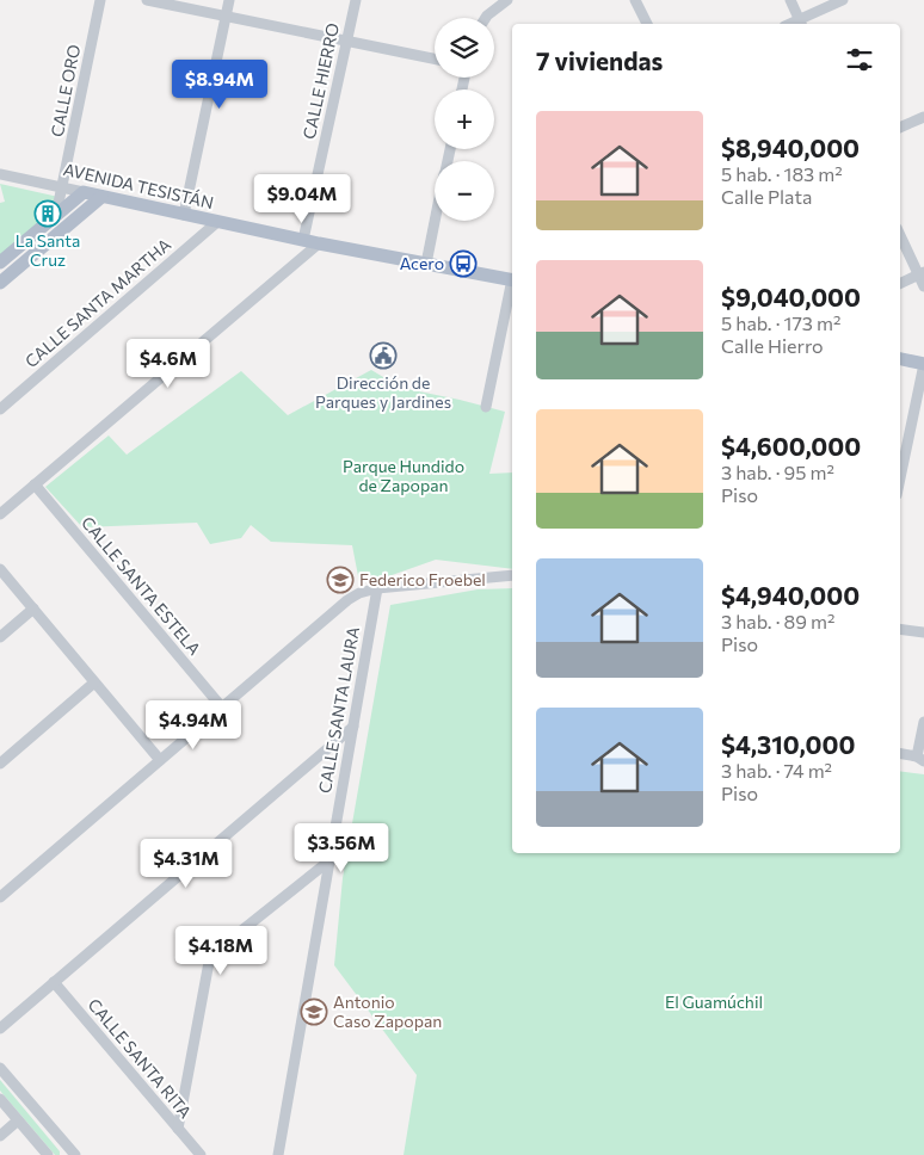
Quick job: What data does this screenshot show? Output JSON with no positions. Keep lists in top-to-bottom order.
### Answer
{
  "streets": {
    "main road": ["AVENIDA TESISTÁN"],
    "street": [
      "CALLE HIERRO",
      "CALLE ORO",
      "CALLE SANTA MARTHA",
      "CALLE SANTA ESTELA",
      "CALLE SANTA LAURA",
      "CALLE SANTA RITA"
    ]
  },
  "crossings": [
    ["CALLE HIERRO", "AVENIDA TESISTÁN"],
    ["CALLE ORO", "AVENIDA TESISTÁN"],
    ["AVENIDA TESISTÁN", "CALLE SANTA MARTHA"]
  ],
  "parks": ["Parque Hundido de Zapopan", "El Guamúchil"],
  "places": {
    "building": ["La Santa Cruz"],
    "bus stop": ["Acero"],
    "public building": ["Dirección de Parques y Jardines"],
    "school or university": ["Federico Froebel", "Antonio Caso Zapopan"]
  },
  "page": {
    "map_buttons": ["+", "−"],
    "heading": "7 viviendas",
    "price": [
      "$8.94M",
      "$9.04M",
      "$4.6M",
      "$4.94M",
      "$3.56M",
      "$4.31M",
      "$4.18M"
    ],
    "list": [
      {
        "name": "$8,940,000",
        "note": "5 hab. · 183 m² · Calle Plata"
      },
      {
        "name": "$9,040,000",
        "note": "5 hab. · 173 m² · Calle Hierro"
      },
      {
        "name": "$4,600,000",
        "note": "3 hab. · 95 m² · Piso"
      },
      {
        "name": "$4,940,000",
        "note": "3 hab. · 89 m² · Piso"
      },
      {
        "name": "$4,310,000",
        "note": "3 hab. · 74 m² · Piso"
      }
    ]
  }
}
